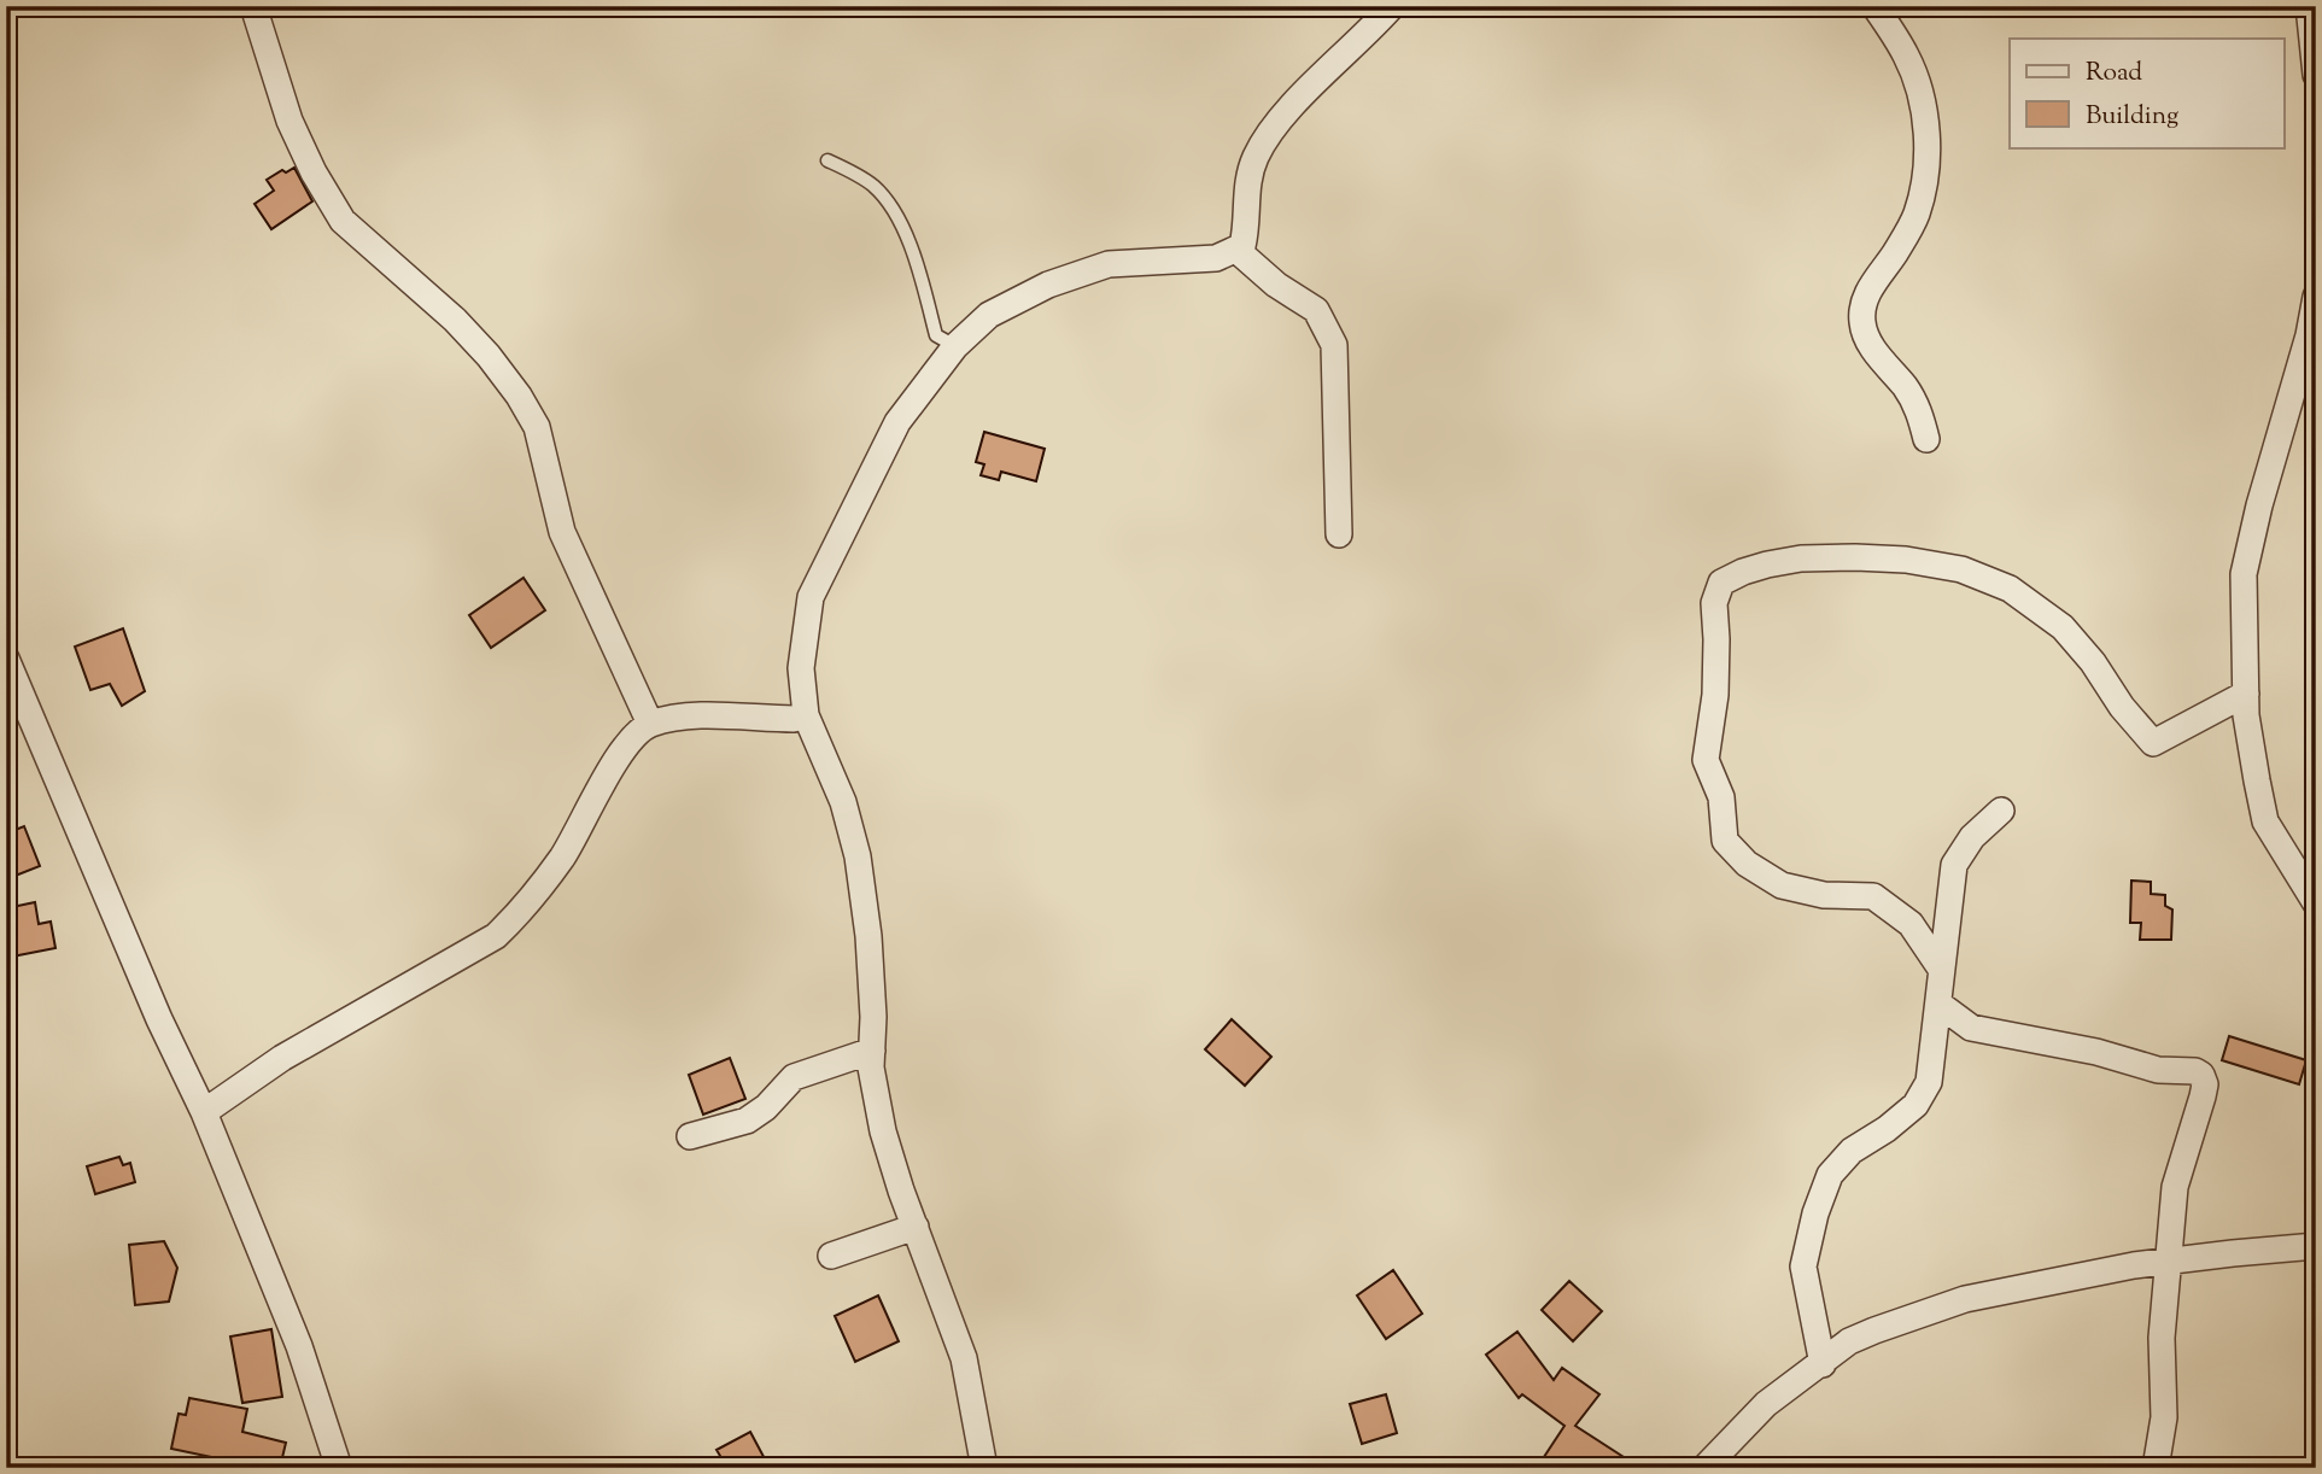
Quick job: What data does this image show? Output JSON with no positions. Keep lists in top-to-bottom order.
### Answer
{
  "legend": ["Road", "Building"]
}
